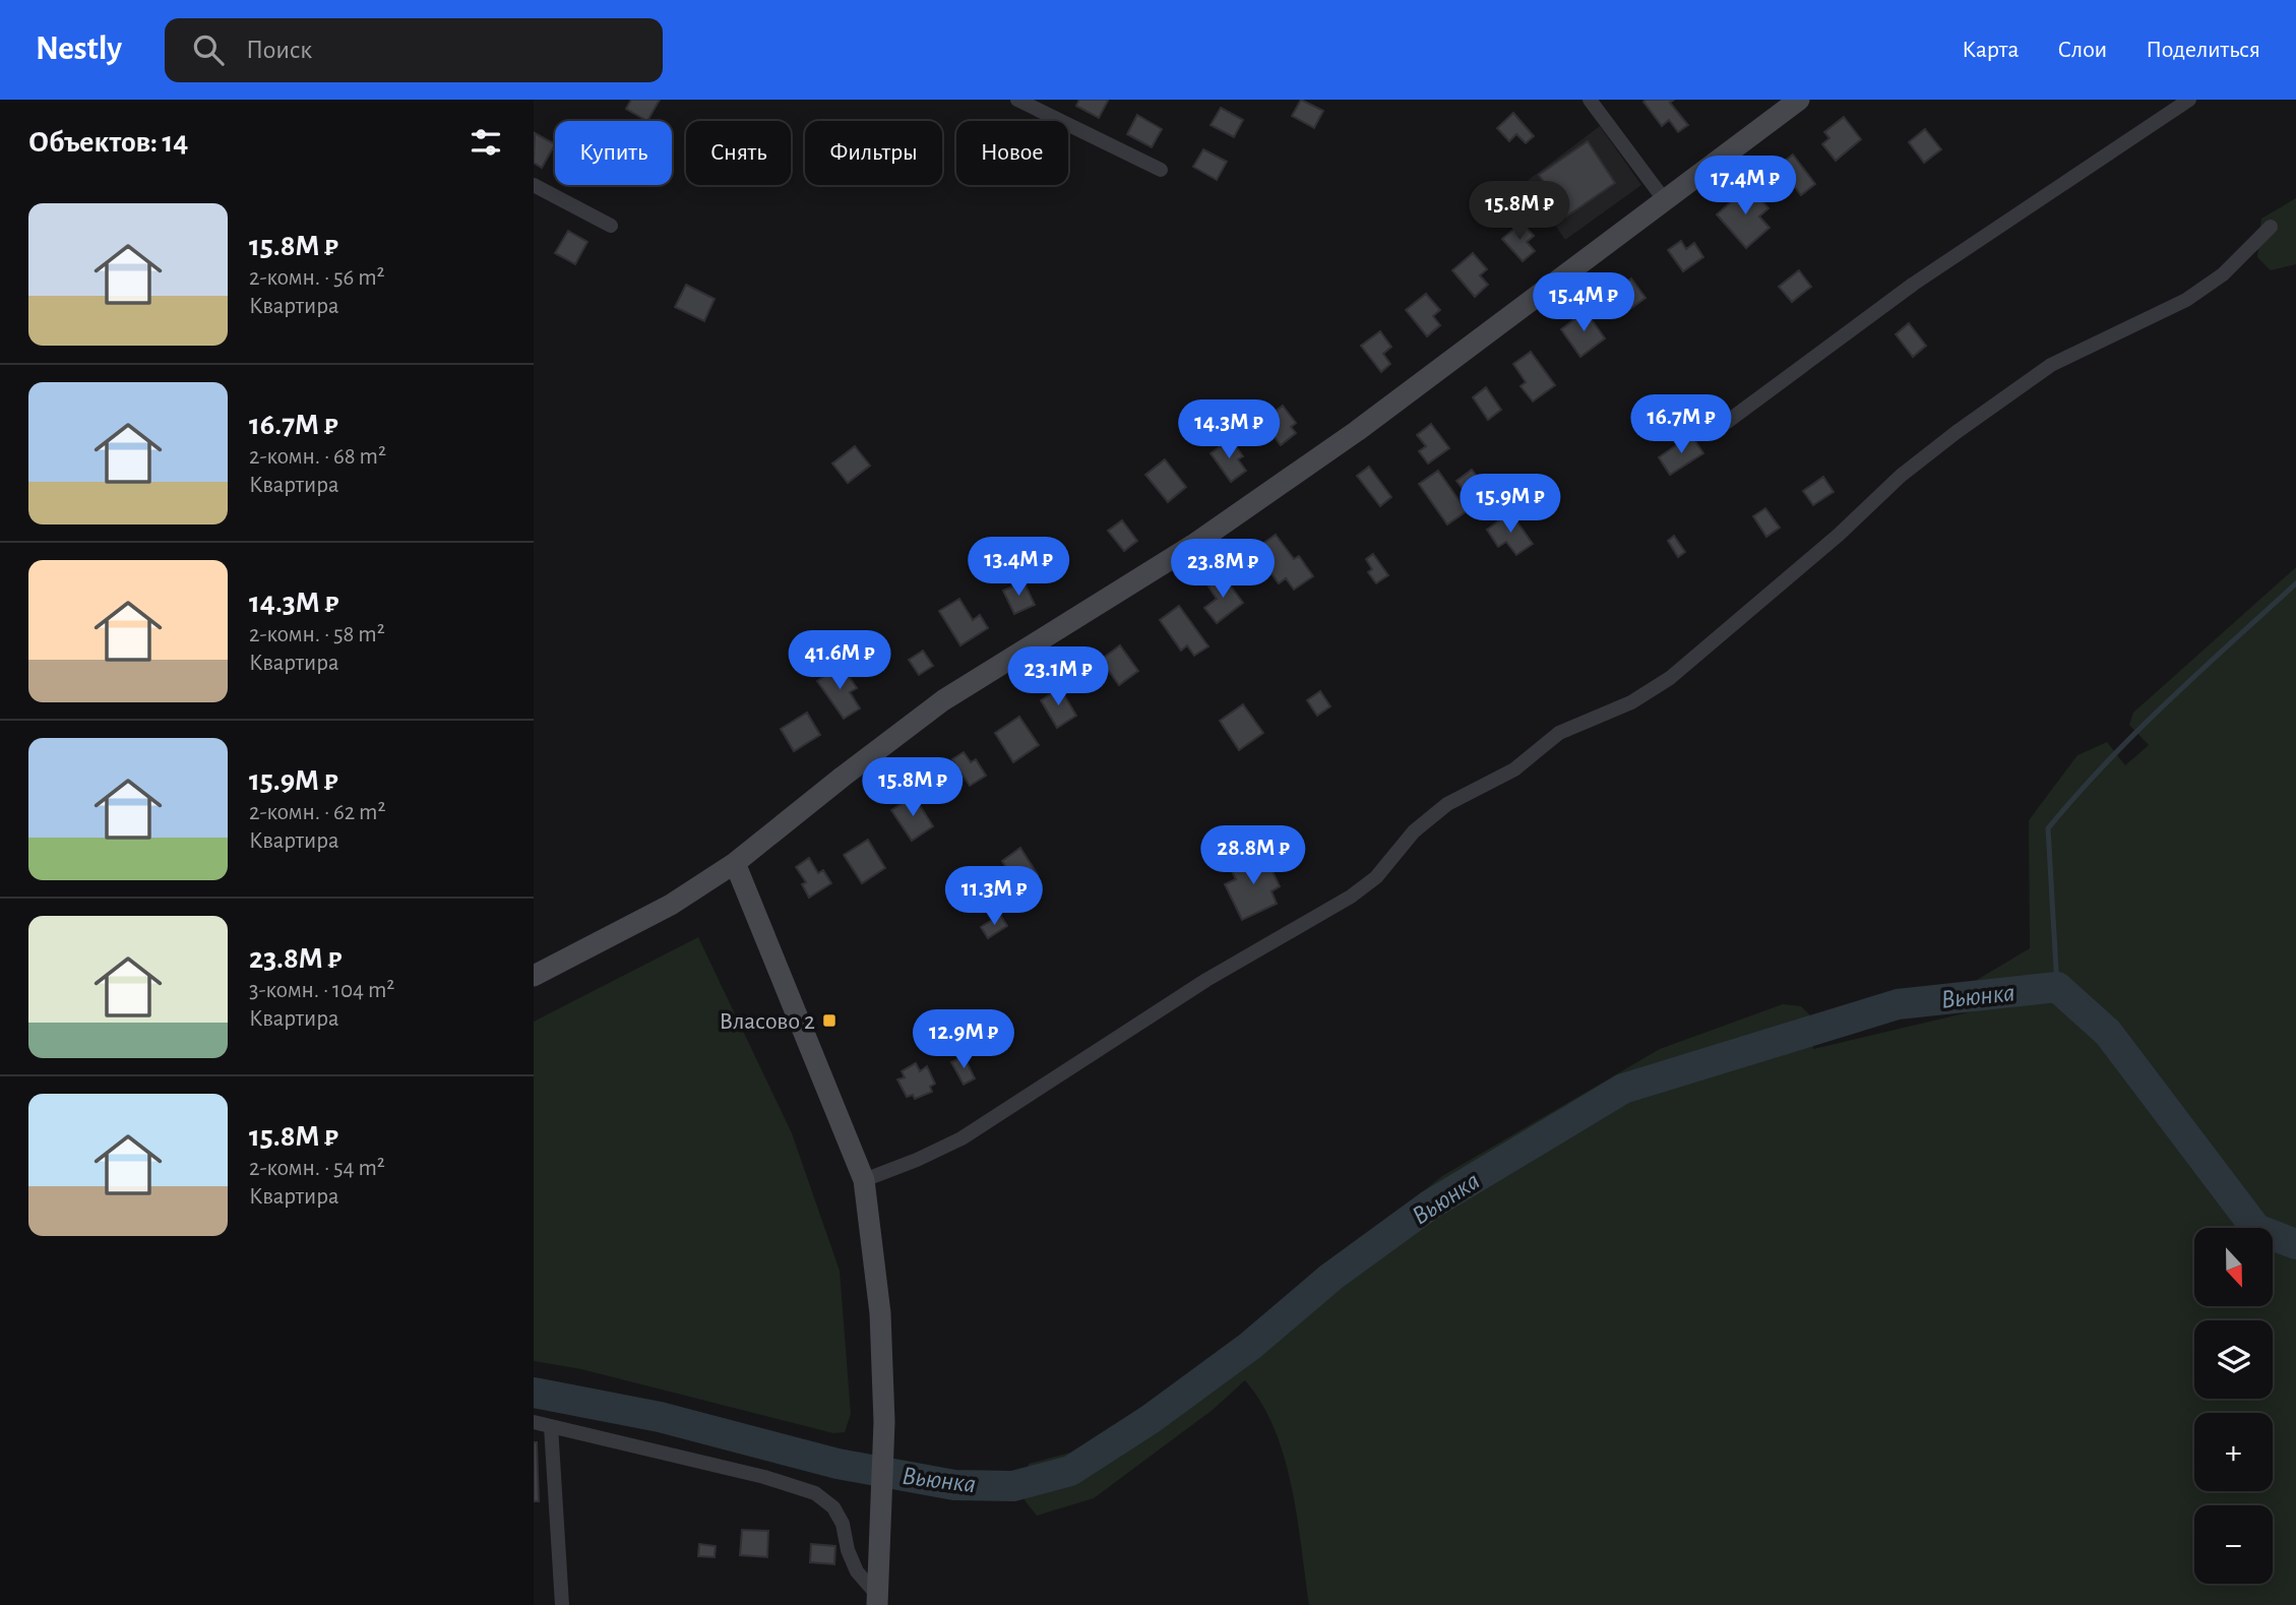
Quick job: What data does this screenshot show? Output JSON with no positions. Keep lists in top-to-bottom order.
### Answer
{
  "water": ["Вьюнка"],
  "places": {
    "transit": ["Власово 2"]
  },
  "north": "bottom",
  "page": {
    "header": "Nestly",
    "search": "Поиск",
    "nav": ["Карта", "Слои", "Поделиться"],
    "heading": "Объектов: 14",
    "chip": [
      "Купить",
      "Снять",
      "Фильтры",
      "Новое"
    ],
    "price": [
      "17.4M ₽",
      "15.8M ₽",
      "15.4M ₽",
      "16.7M ₽",
      "14.3M ₽",
      "15.9M ₽",
      "13.4M ₽",
      "23.8M ₽",
      "41.6M ₽",
      "23.1M ₽",
      "15.8M ₽",
      "28.8M ₽",
      "11.3M ₽",
      "12.9M ₽"
    ],
    "list": [
      {
        "name": "15.8M ₽",
        "note": "2-комн. · 56 m² · Квартира"
      },
      {
        "name": "16.7M ₽",
        "note": "2-комн. · 68 m² · Квартира"
      },
      {
        "name": "14.3M ₽",
        "note": "2-комн. · 58 m² · Квартира"
      },
      {
        "name": "15.9M ₽",
        "note": "2-комн. · 62 m² · Квартира"
      },
      {
        "name": "23.8M ₽",
        "note": "3-комн. · 104 m² · Квартира"
      },
      {
        "name": "15.8M ₽",
        "note": "2-комн. · 54 m² · Квартира"
      }
    ],
    "map_buttons": ["+", "−"]
  }
}
